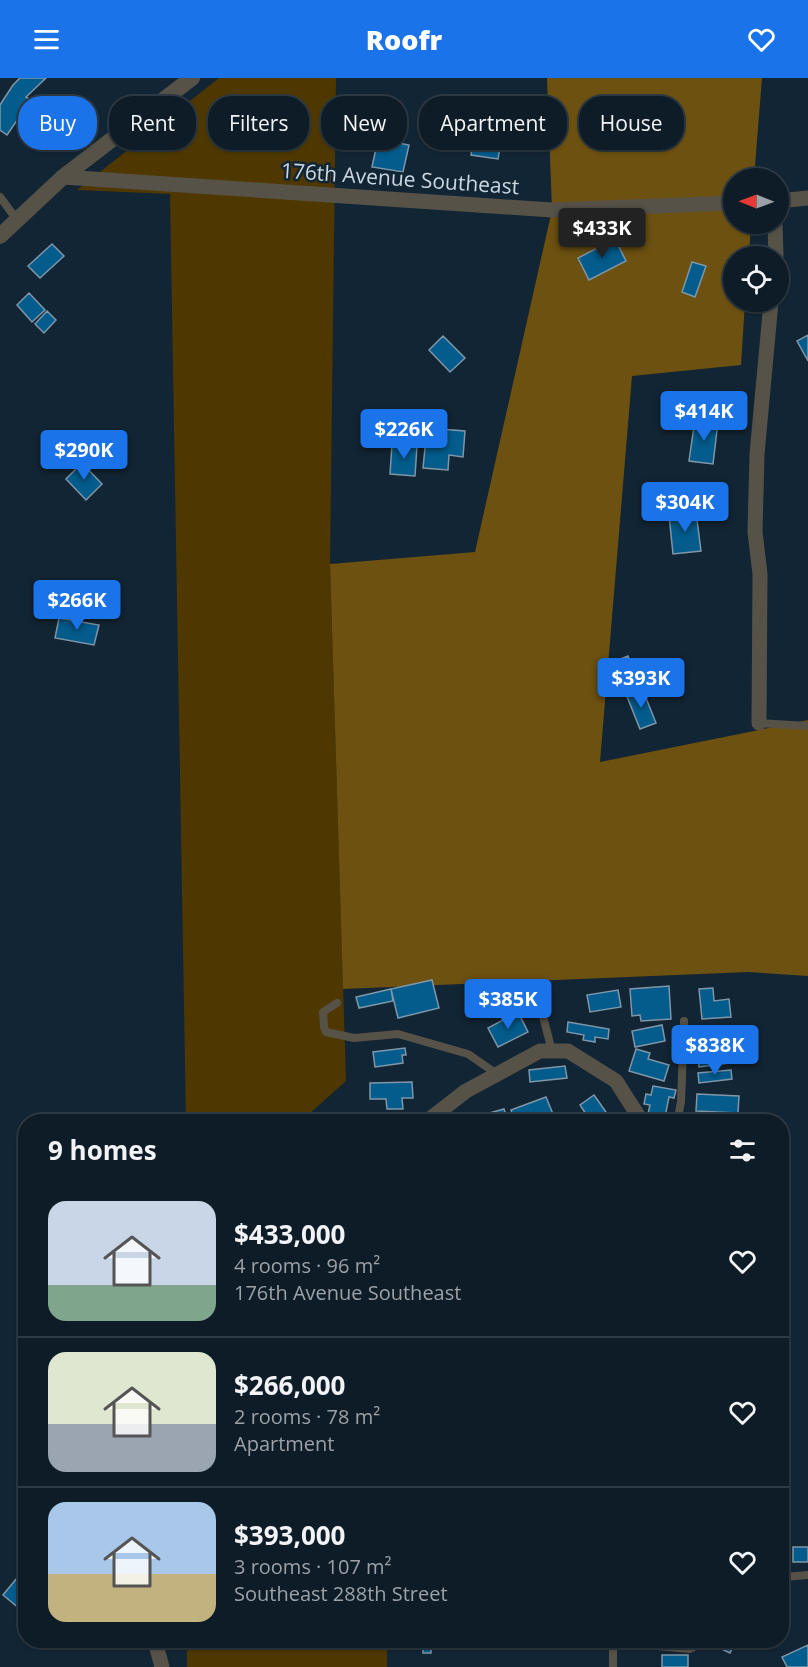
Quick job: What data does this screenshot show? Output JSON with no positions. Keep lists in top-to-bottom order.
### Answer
{
  "streets": {
    "street": ["176th Avenue Southeast"]
  },
  "north": "left",
  "page": {
    "header": "Roofr",
    "chip": [
      "Buy",
      "Rent",
      "Filters",
      "New",
      "Apartment",
      "House"
    ],
    "price": [
      "$433K",
      "$414K",
      "$226K",
      "$290K",
      "$304K",
      "$266K",
      "$393K",
      "$385K",
      "$838K"
    ],
    "heading": "9 homes",
    "list": [
      {
        "name": "$433,000",
        "note": "4 rooms · 96 m² · 176th Avenue Southeast"
      },
      {
        "name": "$266,000",
        "note": "2 rooms · 78 m² · Apartment"
      },
      {
        "name": "$393,000",
        "note": "3 rooms · 107 m² · Southeast 288th Street"
      }
    ]
  }
}
